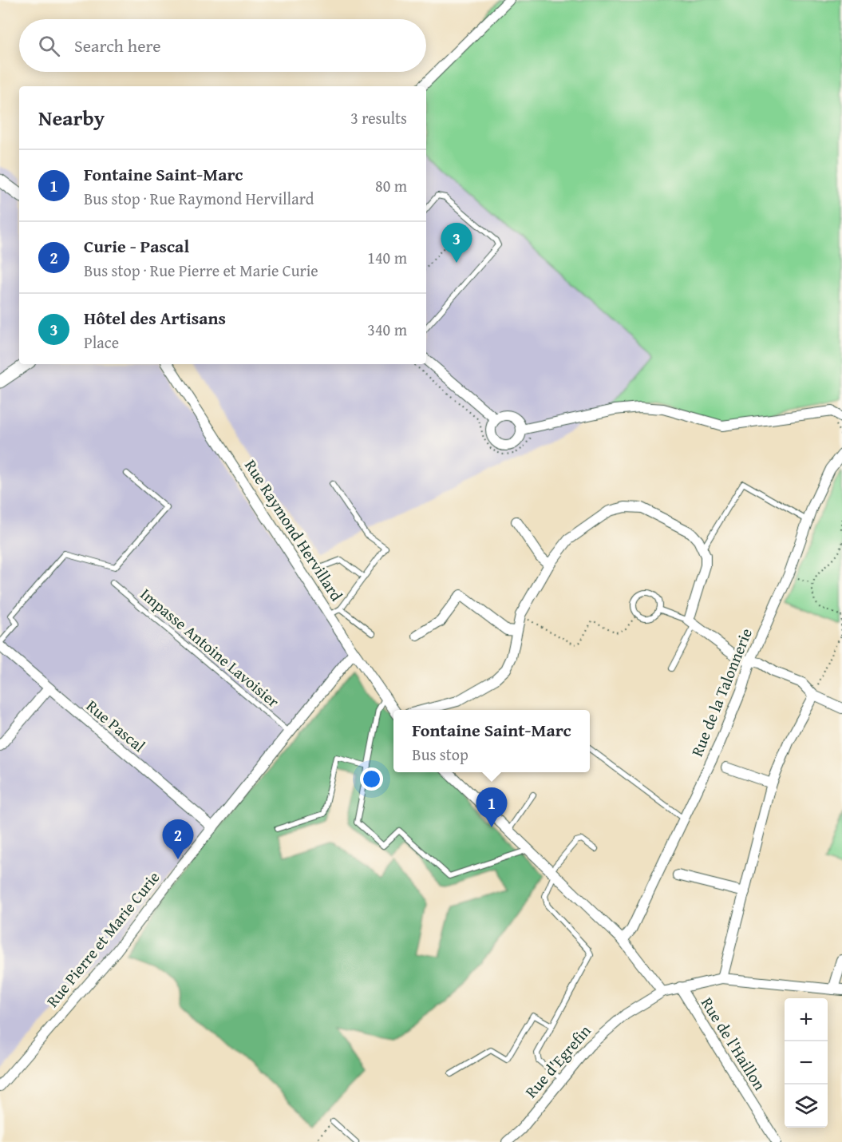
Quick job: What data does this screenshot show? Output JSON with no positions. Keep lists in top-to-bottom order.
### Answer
{
  "streets": {
    "street": [
      "Rue Raymond Hervillard",
      "Rue de la Talonnerie",
      "Rue Pascal",
      "Rue Pierre et Marie Curie",
      "Rue de l'Haillon",
      "Rue d'Egrefin"
    ],
    "lane": ["Impasse Antoine Lavoisier"]
  },
  "crossings": [
    ["Rue Raymond Hervillard", "Rue Pierre et Marie Curie"],
    ["Impasse Antoine Lavoisier", "Rue Pierre et Marie Curie"],
    ["Rue Pascal", "Rue Pierre et Marie Curie"],
    ["Rue de l'Haillon", "Rue d'Egrefin"]
  ],
  "page": {
    "search": "Search here",
    "heading": ["Nearby", "3 results"],
    "list": [
      {
        "mark": "1",
        "name": "Fontaine Saint-Marc",
        "note": "Bus stop · Rue Raymond Hervillard",
        "value": "80 m"
      },
      {
        "mark": "2",
        "name": "Curie - Pascal",
        "note": "Bus stop · Rue Pierre et Marie Curie",
        "value": "140 m"
      },
      {
        "mark": "3",
        "name": "Hôtel des Artisans",
        "note": "Place",
        "value": "340 m"
      }
    ],
    "pins": ["3", "1", "2"],
    "popup": ["Fontaine Saint-Marc", "Bus stop"],
    "map_buttons": ["+", "−"]
  }
}
